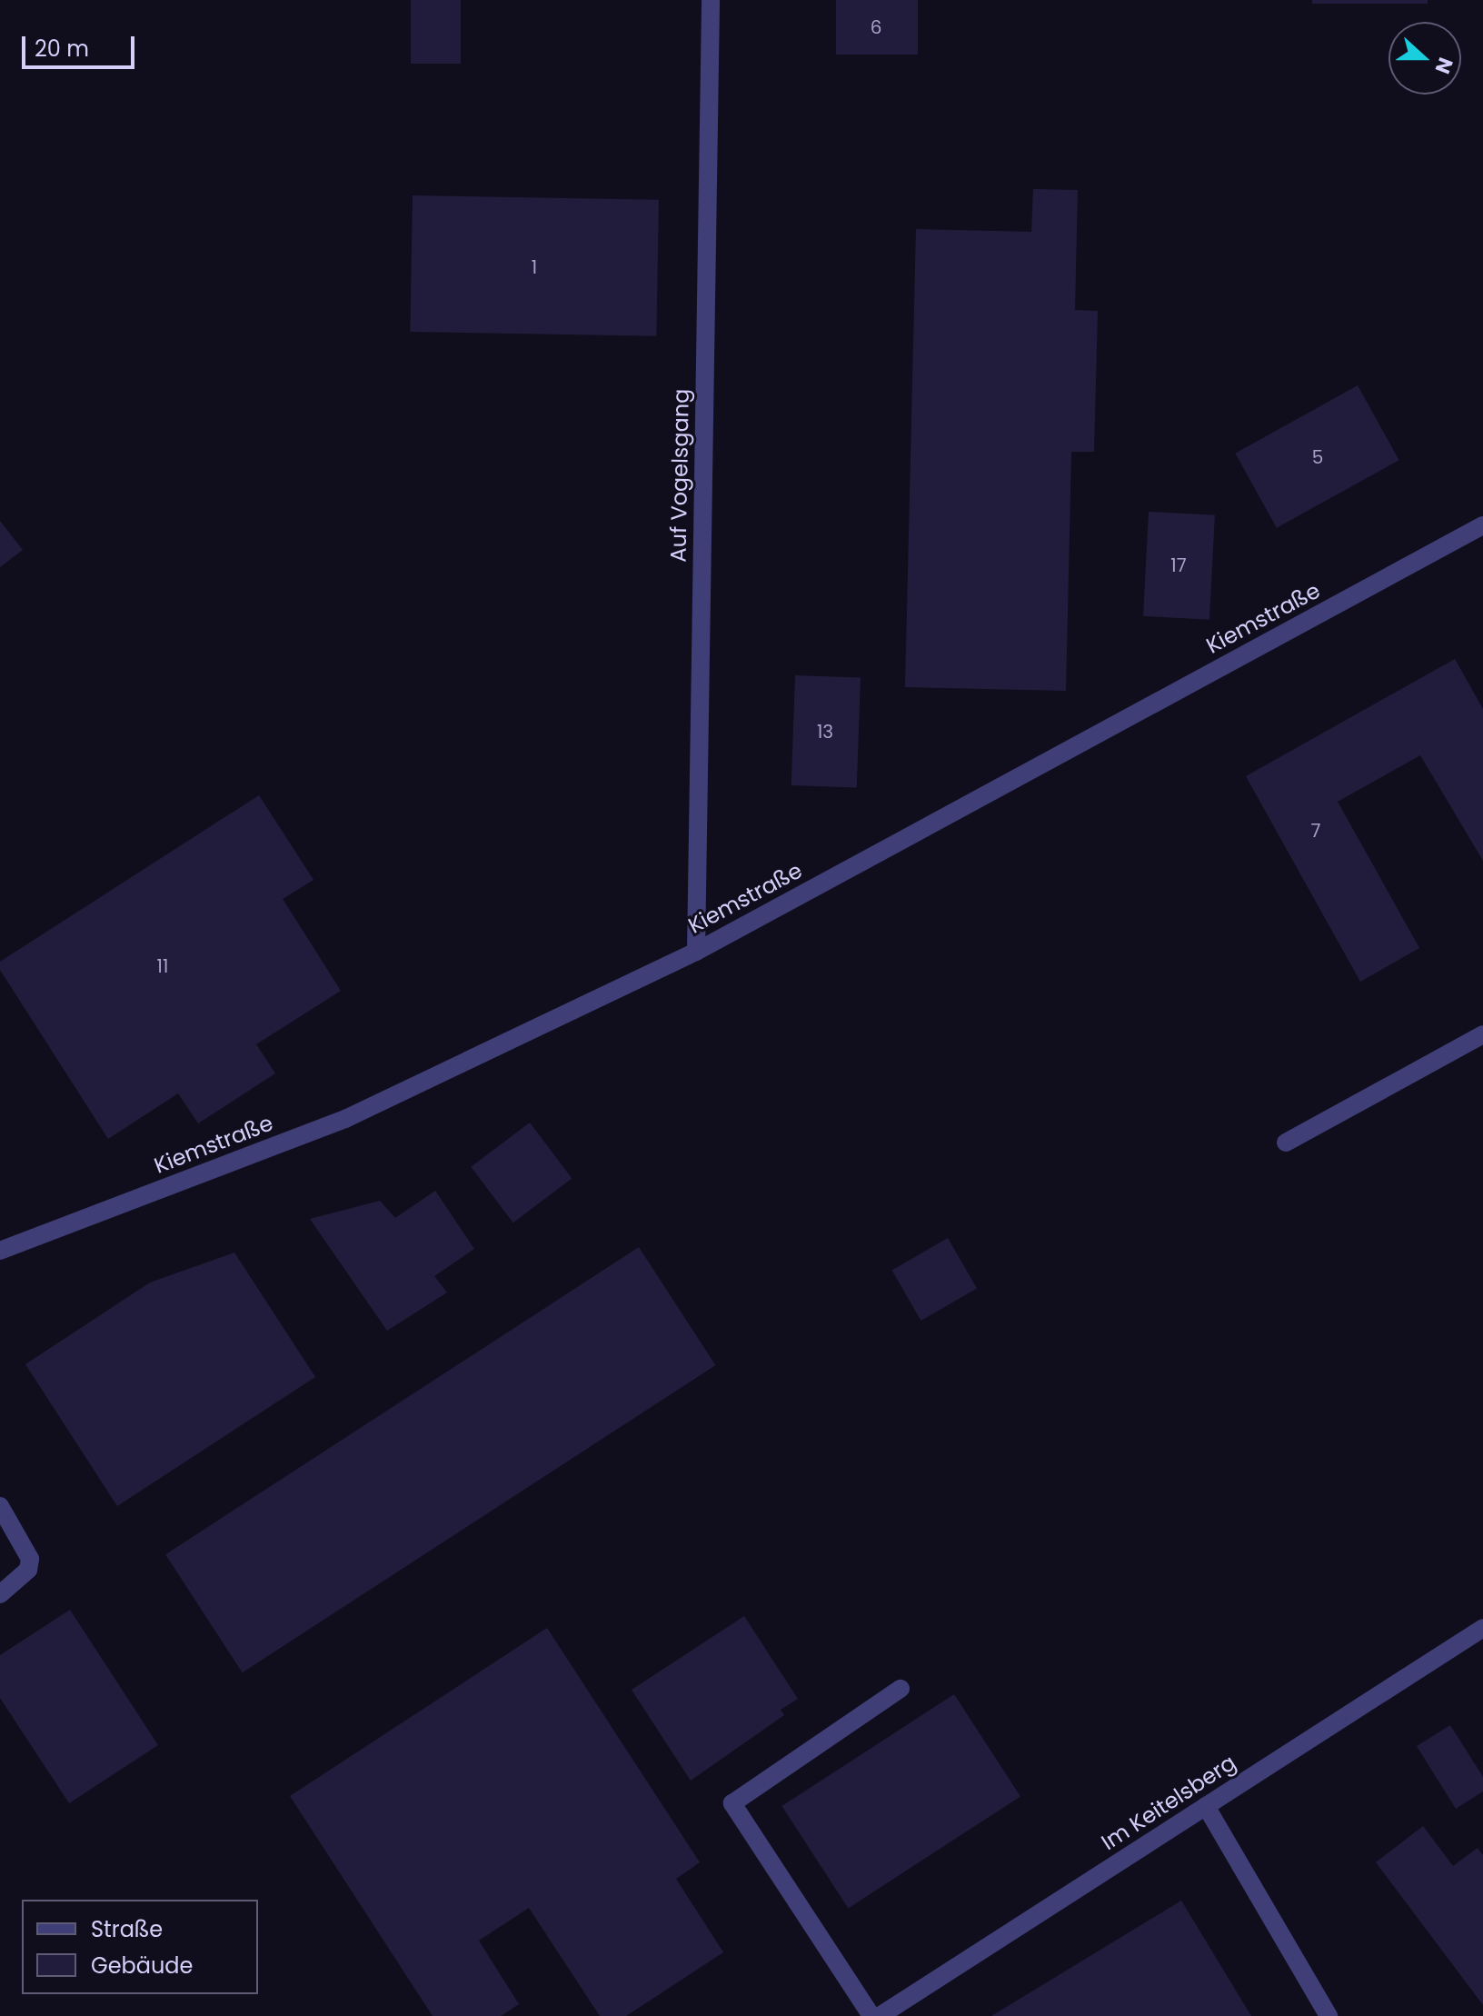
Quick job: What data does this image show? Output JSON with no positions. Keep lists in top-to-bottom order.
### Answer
{
  "streets": {
    "street": ["Auf Vogelsgang", "Kiemstraße", "Im Keitelsberg"]
  },
  "crossings": [
    ["Auf Vogelsgang", "Kiemstraße"]
  ],
  "house_numbers": [
    "6",
    "1",
    "5",
    "17",
    "13",
    "7",
    "11"
  ],
  "legend": ["Straße", "Gebäude"],
  "scale_bar": "20 m",
  "north": "right"
}
